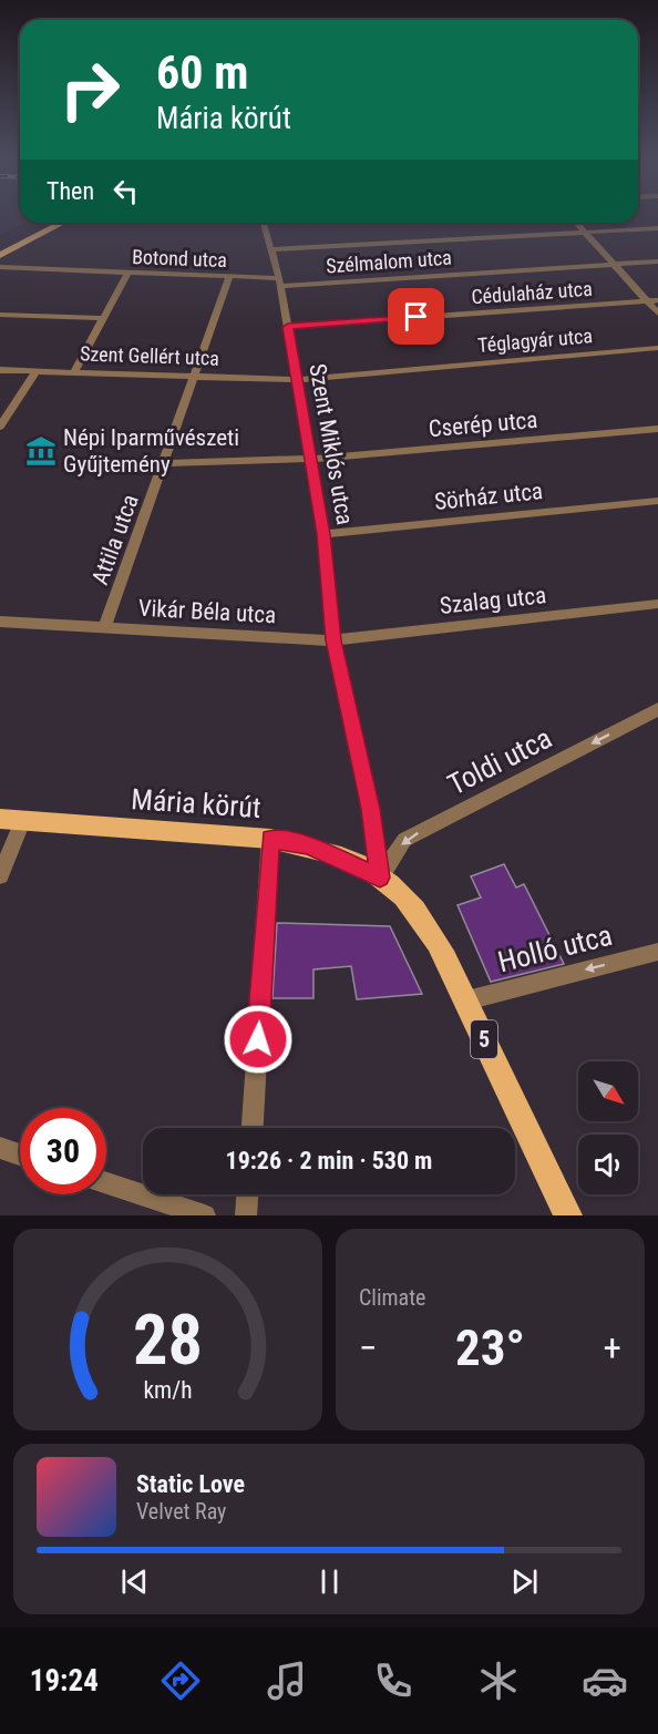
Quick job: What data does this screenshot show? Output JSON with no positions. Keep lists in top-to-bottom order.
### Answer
{
  "streets": {
    "main road": ["Mária körút", "5"],
    "street": [
      "Botond utca",
      "Szélmalom utca",
      "Cédulaház utca",
      "Téglagyár utca",
      "Szent Gellért utca",
      "Cserép utca",
      "Szent Miklós utca",
      "Sörház utca",
      "Attila utca",
      "Szalag utca",
      "Vikár Béla utca",
      "Toldi utca",
      "Holló utca"
    ]
  },
  "crossings": [
    ["Botond utca", "Szélmalom utca"],
    ["Botond utca", "Szent Miklós utca"],
    ["Botond utca", "Attila utca"],
    ["Szélmalom utca", "Szent Miklós utca"],
    ["Cédulaház utca", "Szent Miklós utca"],
    ["Téglagyár utca", "Szent Gellért utca"],
    ["Téglagyár utca", "Szent Miklós utca"],
    ["Szent Gellért utca", "Szent Miklós utca"],
    ["Szent Gellért utca", "Attila utca"],
    ["Cserép utca", "Szent Miklós utca"],
    ["Cserép utca", "Attila utca"],
    ["Szent Miklós utca", "Sörház utca"],
    ["Szent Miklós utca", "Szalag utca"],
    ["Szent Miklós utca", "Vikár Béla utca"],
    ["Szent Miklós utca", "Toldi utca"],
    ["Szent Miklós utca", "Mária körút"],
    ["Szent Miklós utca", "5"],
    ["Attila utca", "Vikár Béla utca"],
    ["Szalag utca", "Vikár Béla utca"],
    ["Toldi utca", "Mária körút"],
    ["Toldi utca", "5"],
    ["Mária körút", "5"],
    ["Holló utca", "5"]
  ],
  "one_way": ["Toldi utca", "Holló utca"],
  "places": {
    "museum": ["Népi Iparművészeti Gyűjtemény"]
  },
  "north": "bottom right",
  "page": {
    "turn": ["60 m", "Mária körút"],
    "then": "Then",
    "limit": "30",
    "trip": "19:26 · 2 min · 530 m",
    "tile": "Climate",
    "heat": ["−", "23°", "+"],
    "song": ["Static Love", "Velvet Ray"],
    "tabs": "19:24",
    "gauge": ["28", "km/h"]
  }
}
